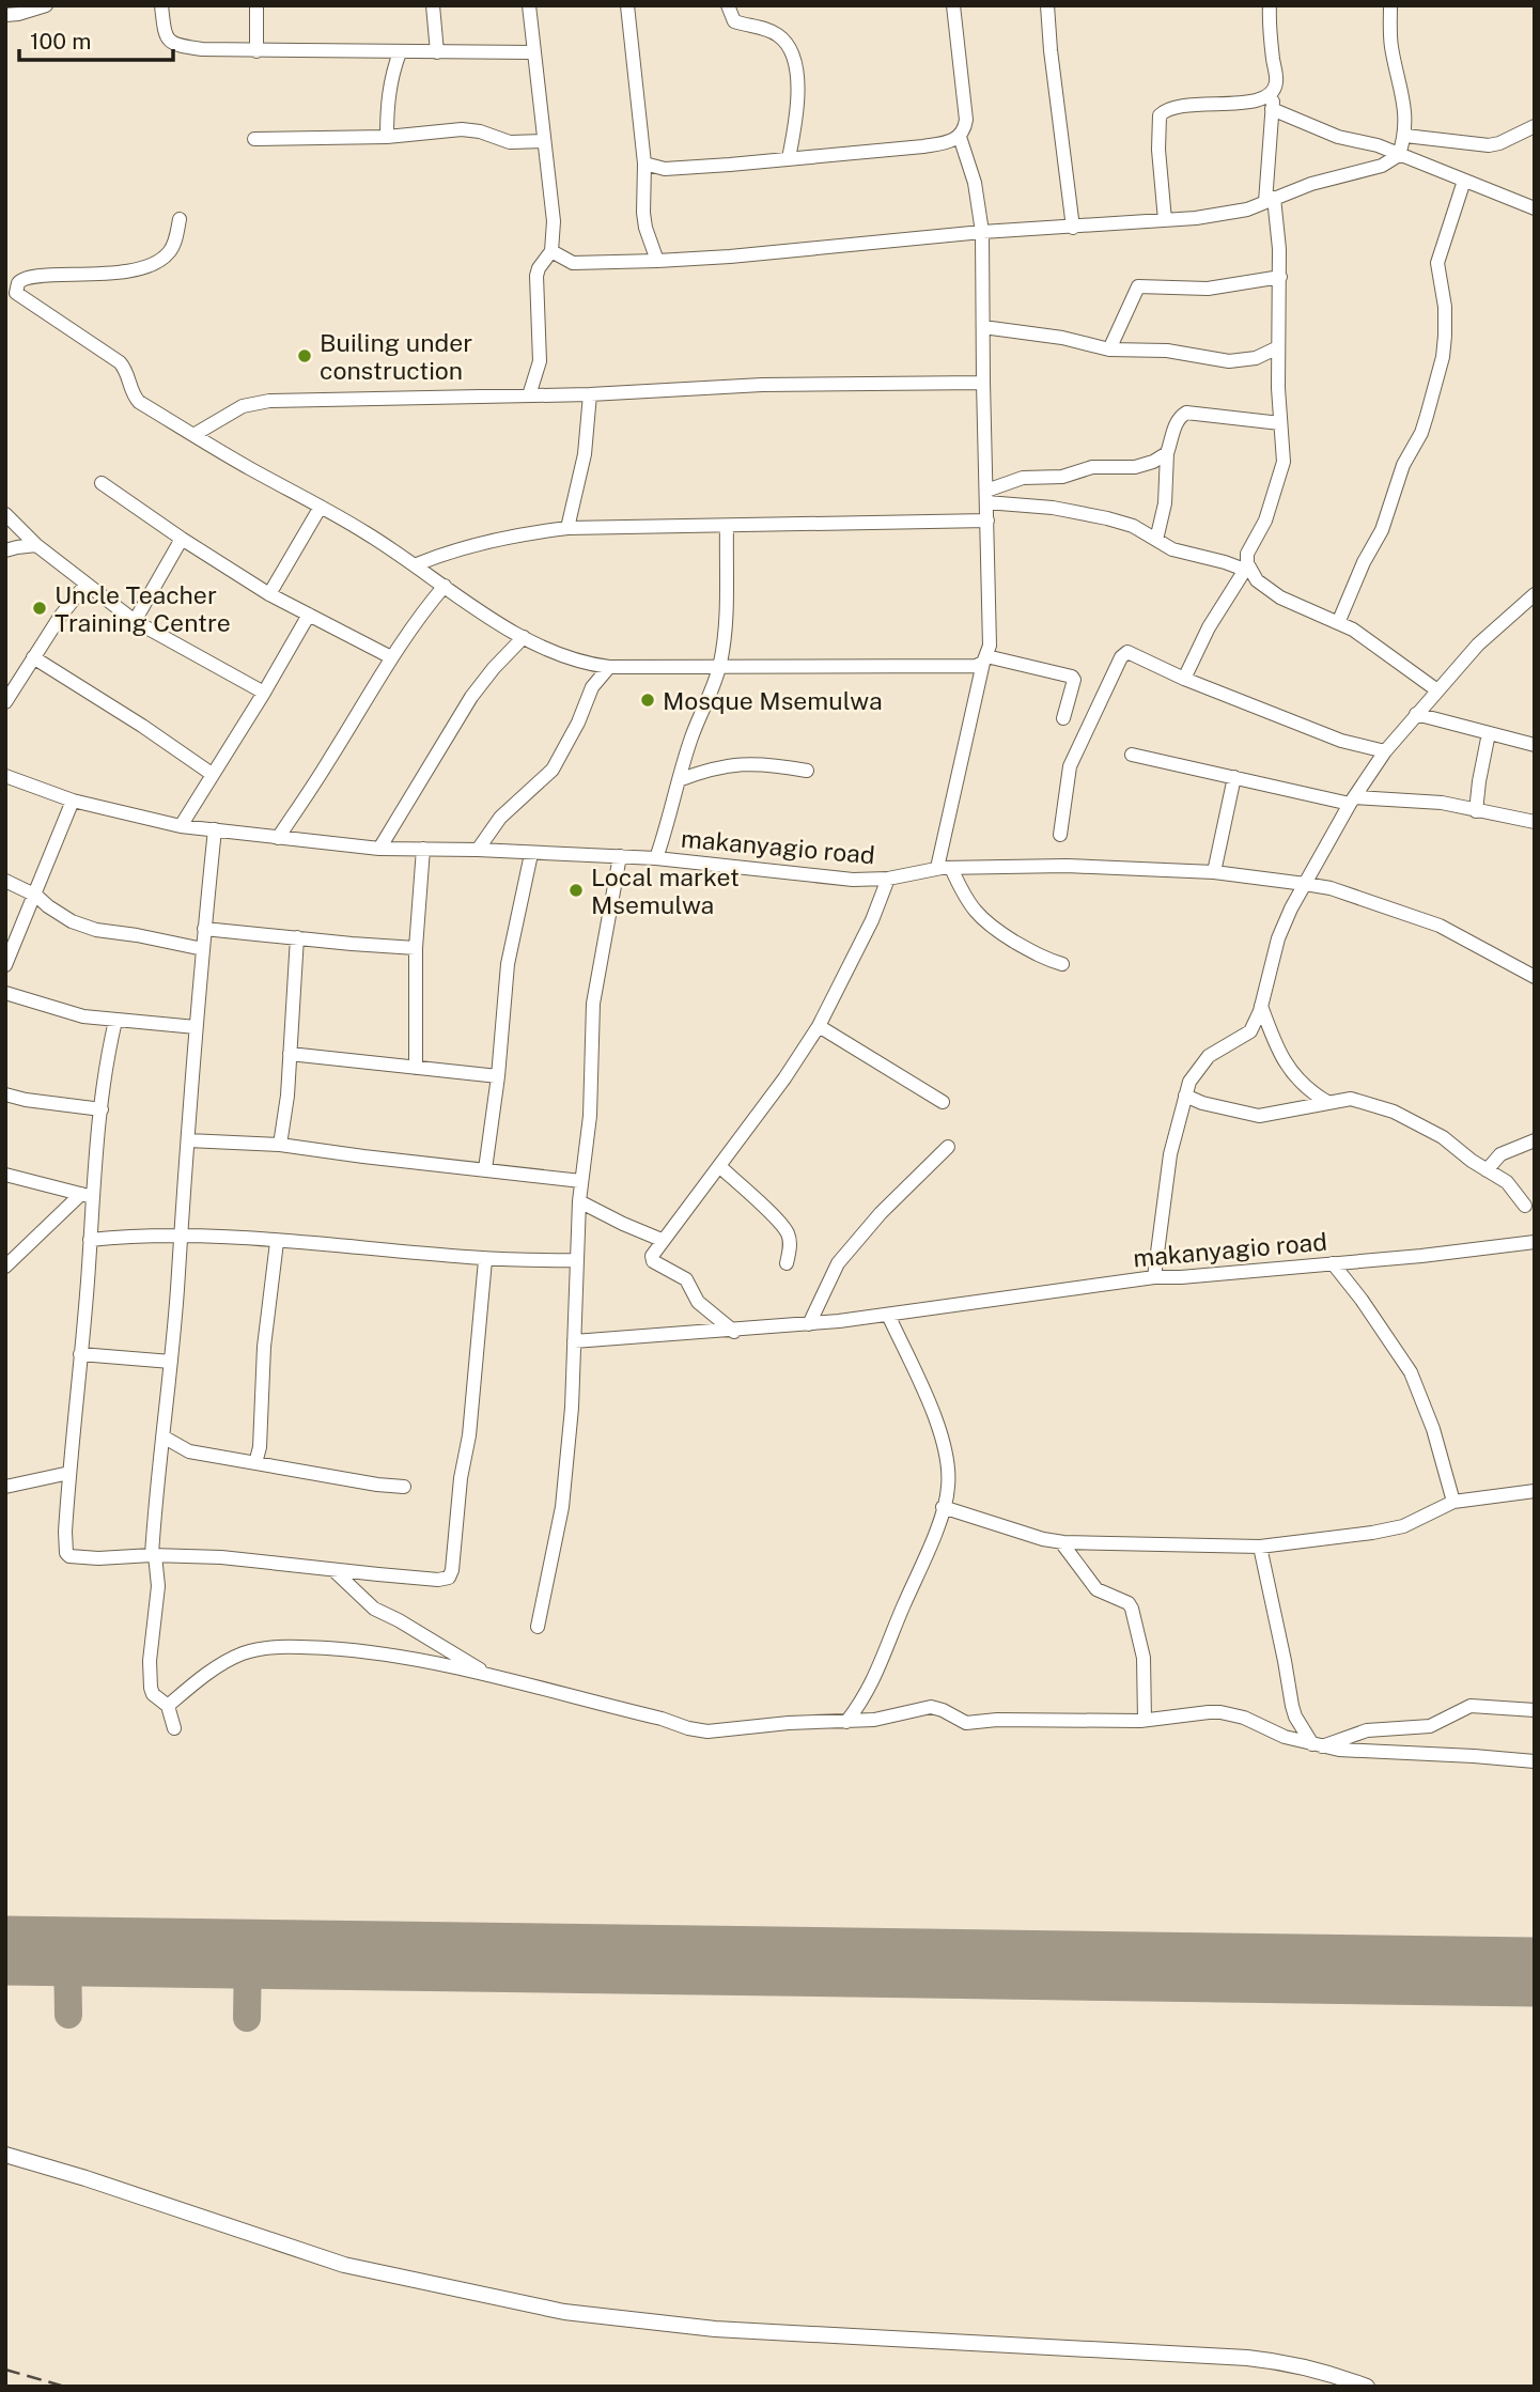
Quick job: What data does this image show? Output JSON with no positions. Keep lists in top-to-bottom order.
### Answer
{
  "streets": {
    "street": ["makanyagio road"]
  },
  "places": [
    "Builing under construction",
    "Uncle Teacher Training Centre",
    "Mosque Msemulwa",
    "Local market Msemulwa"
  ],
  "scale_bar": "100 m"
}
